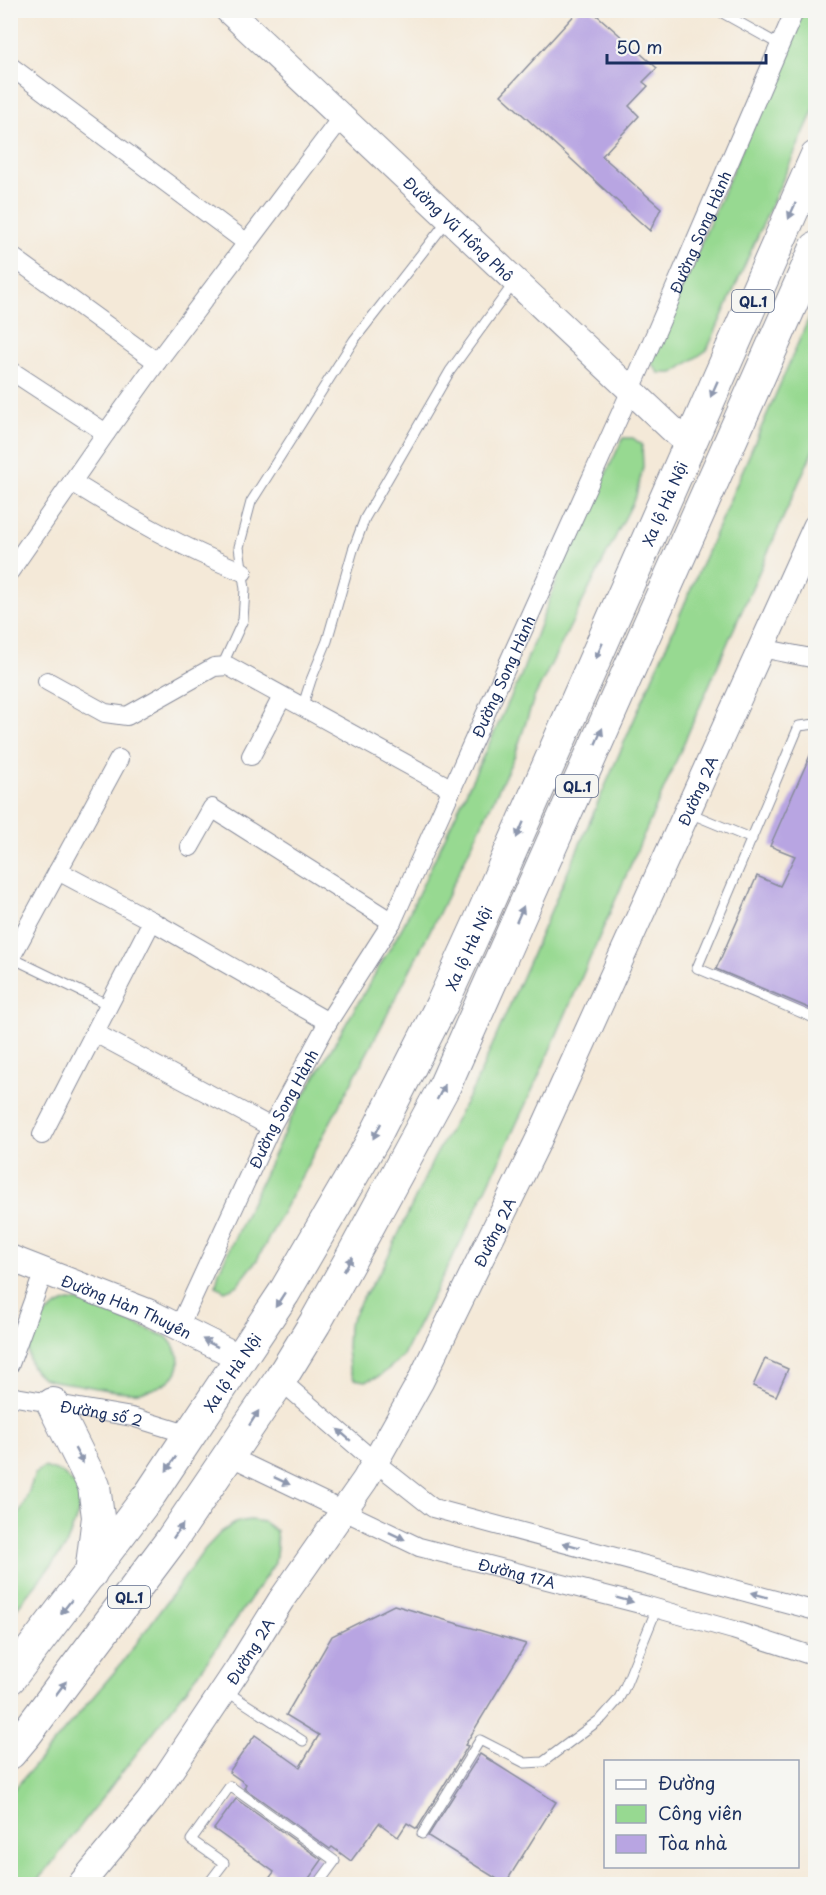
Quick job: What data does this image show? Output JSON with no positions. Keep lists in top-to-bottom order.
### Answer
{
  "streets": {
    "highway": ["QL.1", "Xa lộ Hà Nội"],
    "street": [
      "Đường Vũ Hồng Phô",
      "Đường Song Hành",
      "Đường 2A",
      "Đường Hàn Thuyên",
      "Đường số 2",
      "Đường 17A"
    ]
  },
  "crossings": [
    ["Đường Vũ Hồng Phô", "Đường Song Hành"],
    ["Đường Vũ Hồng Phô", "Xa lộ Hà Nội"],
    ["Đường Song Hành", "Đường Hàn Thuyên"],
    ["QL.1", "Đường 17A"],
    ["Xa lộ Hà Nội", "Đường Hàn Thuyên"],
    ["Xa lộ Hà Nội", "Đường số 2"],
    ["Đường 2A", "Đường 17A"]
  ],
  "legend": ["Đường", "Công viên", "Tòa nhà"],
  "scale_bar": "50 m"
}
